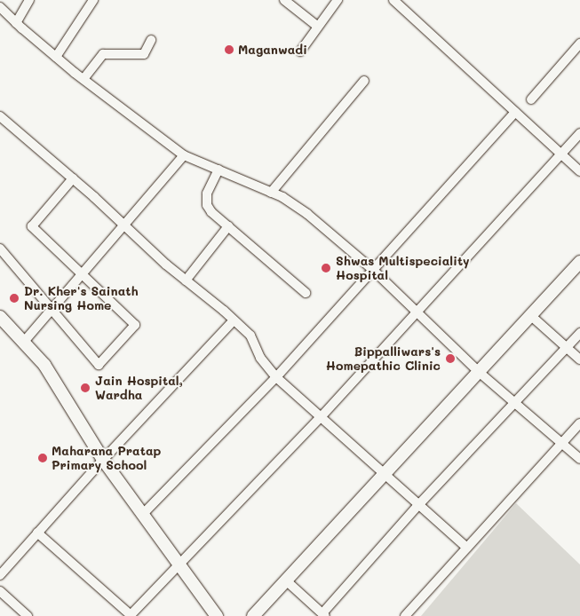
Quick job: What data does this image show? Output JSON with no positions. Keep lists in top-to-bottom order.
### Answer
{
  "places": [
    "Maganwadi",
    "Shwas Multispeciality Hospital",
    "Dr. Kher's Sainath Nursing Home",
    "Bippalliwars's Homepathic Clinic",
    "Jain Hospital, Wardha",
    "Maharana Pratap Primary School"
  ]
}
